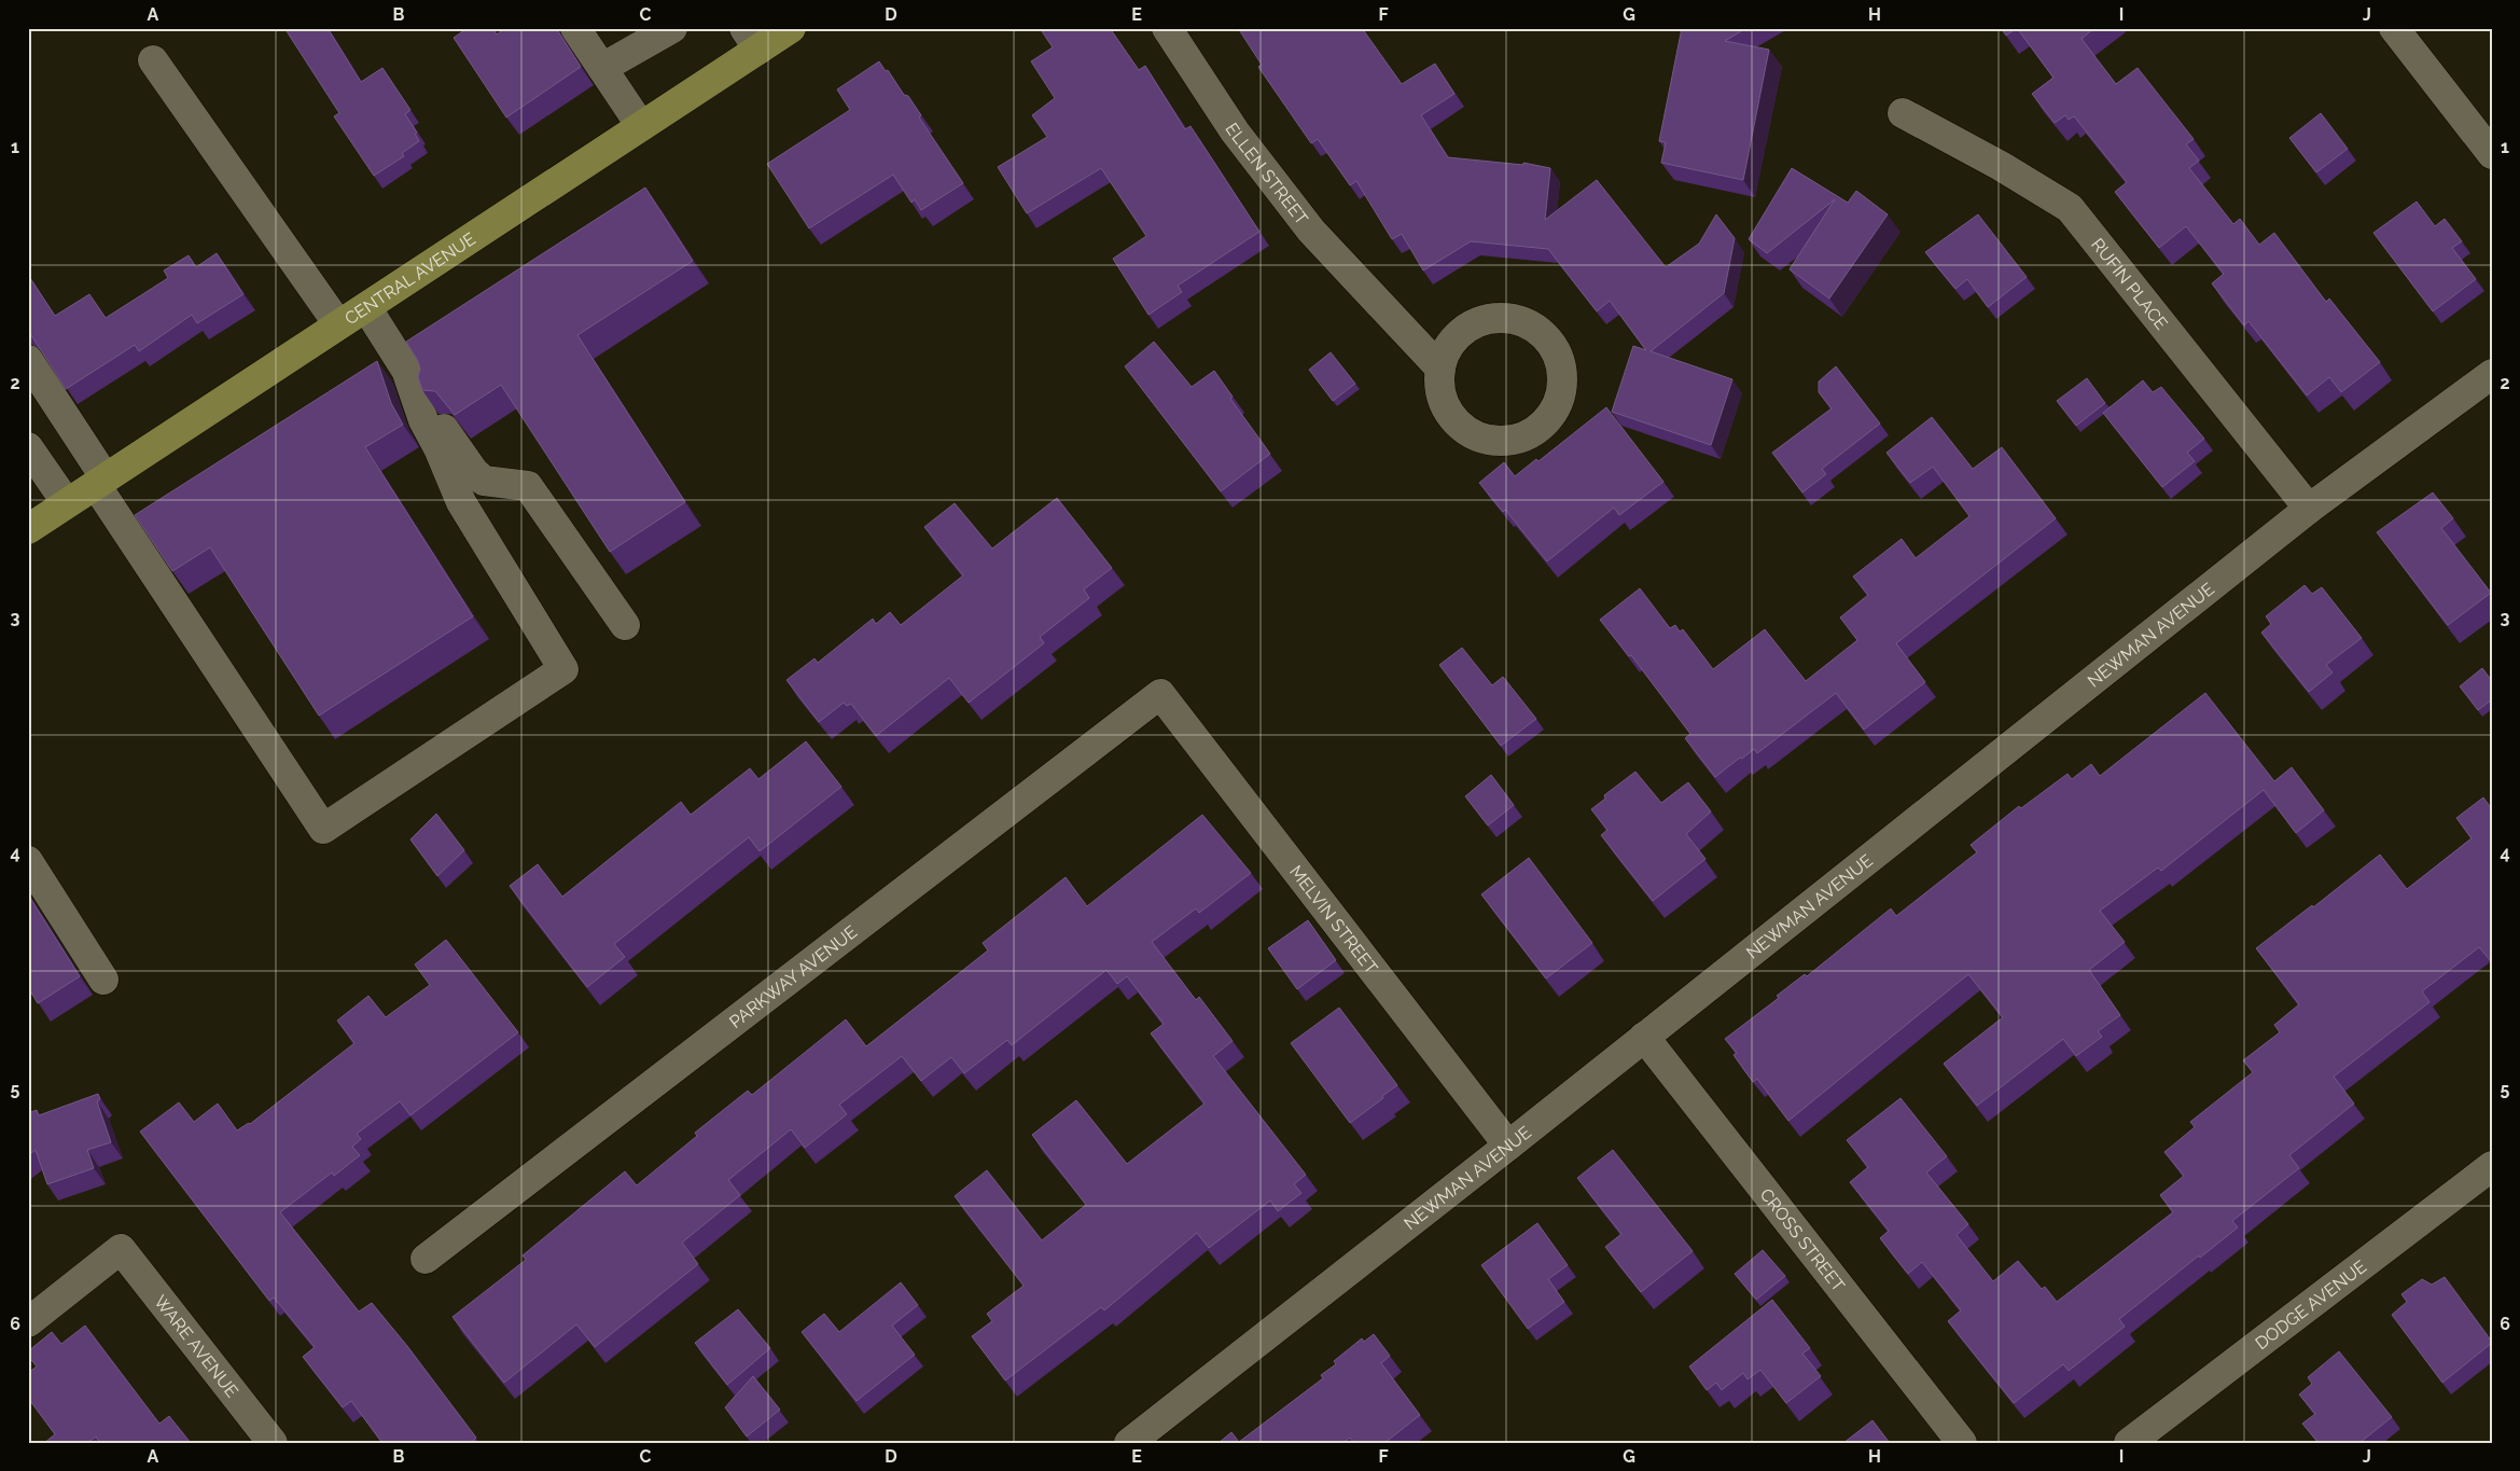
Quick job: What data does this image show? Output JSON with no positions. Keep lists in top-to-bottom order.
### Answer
{
  "streets": {
    "main road": ["CENTRAL AVENUE"],
    "street": [
      "ELLEN STREET",
      "RUFIN PLACE",
      "NEWMAN AVENUE",
      "MELVIN STREET",
      "PARKWAY AVENUE",
      "CROSS STREET",
      "DODGE AVENUE",
      "WARE AVENUE"
    ]
  },
  "crossings": [
    ["RUFIN PLACE", "NEWMAN AVENUE"],
    ["NEWMAN AVENUE", "MELVIN STREET"],
    ["NEWMAN AVENUE", "CROSS STREET"],
    ["MELVIN STREET", "PARKWAY AVENUE"]
  ],
  "grid": {
    "columns": [
      "A",
      "B",
      "C",
      "D",
      "E",
      "F",
      "G",
      "H",
      "I",
      "J"
    ],
    "rows": [
      "1",
      "2",
      "3",
      "4",
      "5",
      "6"
    ]
  }
}
